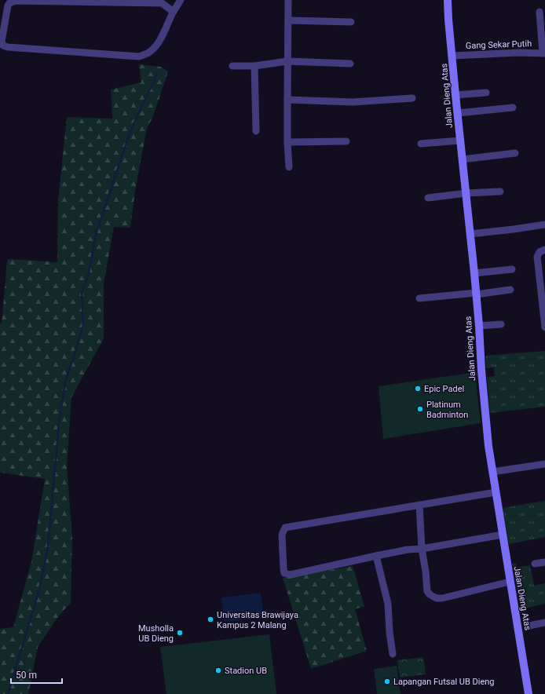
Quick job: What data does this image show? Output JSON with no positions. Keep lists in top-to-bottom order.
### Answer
{
  "streets": {
    "street": ["Gang Sekar Putih", "Jalan Dieng Atas"]
  },
  "crossings": [
    ["Gang Sekar Putih", "Jalan Dieng Atas"]
  ],
  "places": [
    "Epic Padel",
    "Platinum Badminton",
    "Universitas Brawijaya Kampus 2 Malang",
    "Musholla UB Dieng",
    "Stadion UB",
    "Lapangan Futsal UB Dieng"
  ],
  "scale_bar": "50 m"
}
